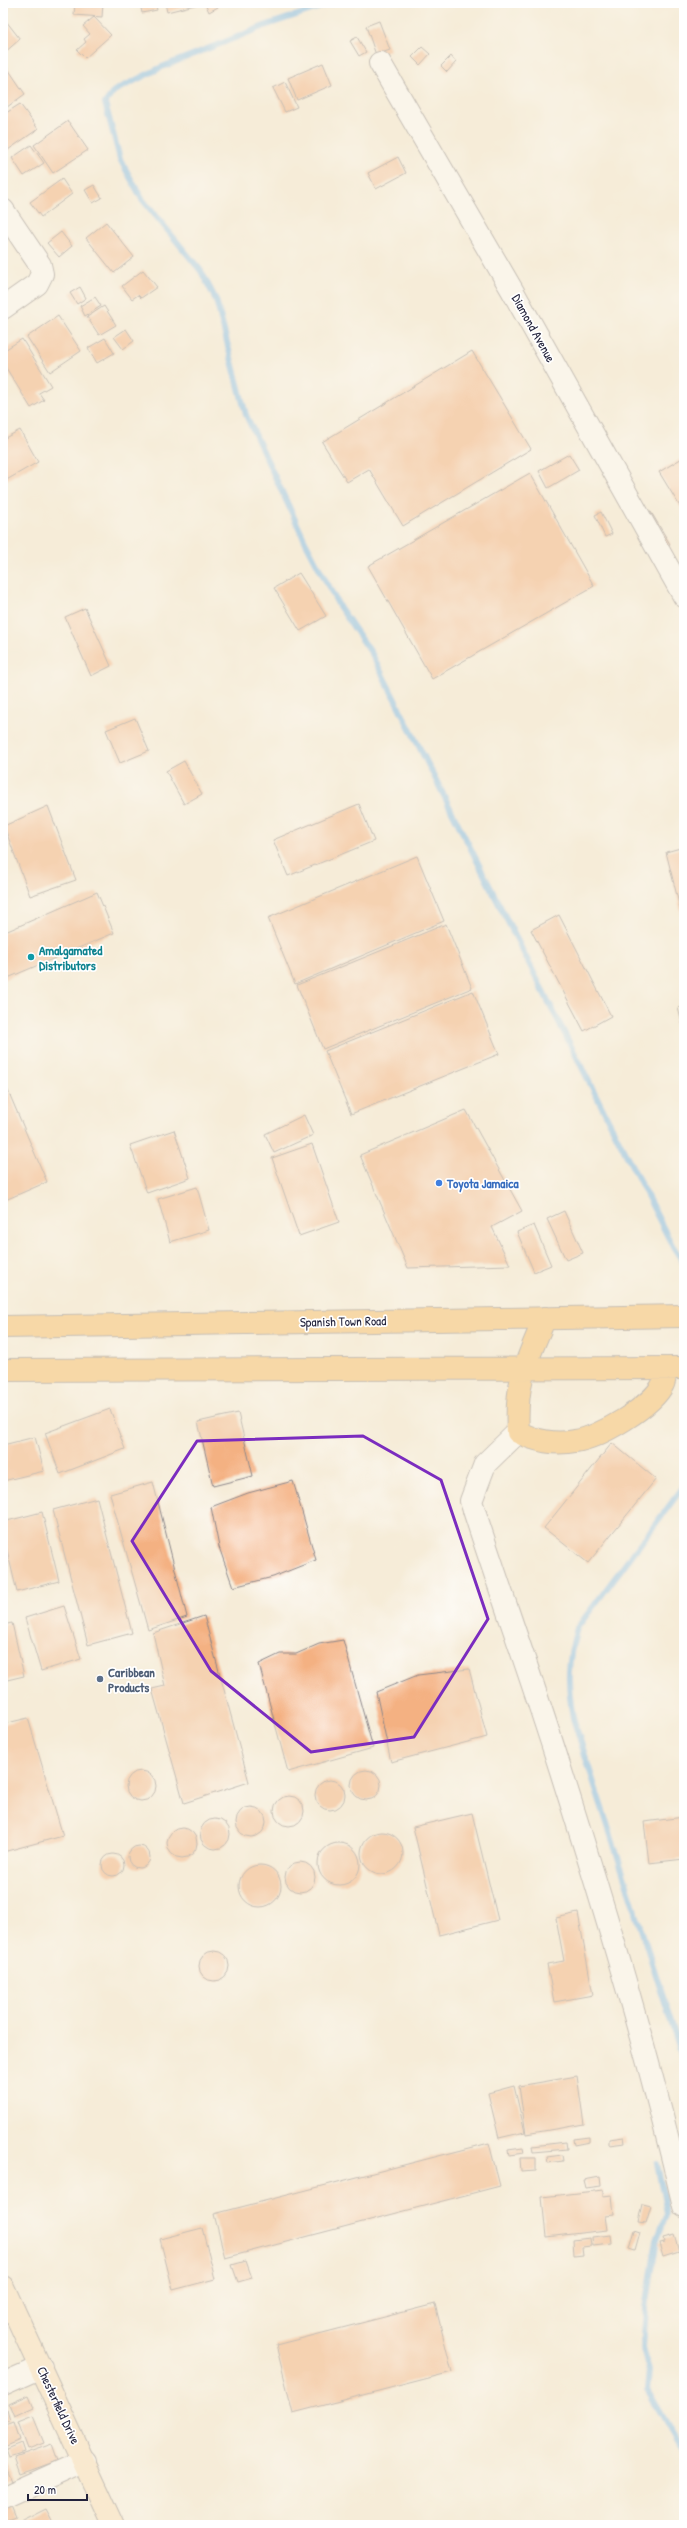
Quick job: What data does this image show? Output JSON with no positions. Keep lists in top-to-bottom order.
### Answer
{
  "streets": {
    "highway": ["Spanish Town Road"],
    "street": ["Diamond Avenue", "Chesterfield Drive"]
  },
  "places": ["Amalgamated Distributors", "Toyota Jamaica", "Caribbean Products"],
  "scale_bar": "20 m"
}
